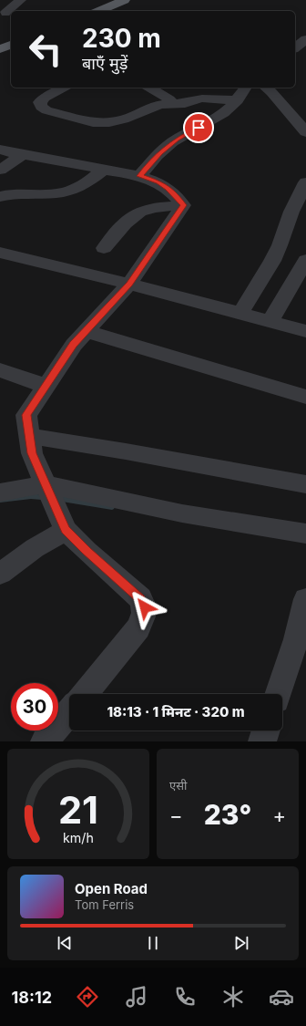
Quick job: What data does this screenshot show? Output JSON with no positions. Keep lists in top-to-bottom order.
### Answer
{
  "page": {
    "turn": ["230 m", "बाएँ मुड़ें"],
    "limit": "30",
    "trip": "18:13 · 1 मिनट · 320 m",
    "tile": "एसी",
    "heat": ["−", "23°", "+"],
    "song": ["Open Road", "Tom Ferris"],
    "tabs": "18:12",
    "gauge": ["21", "km/h"]
  }
}
